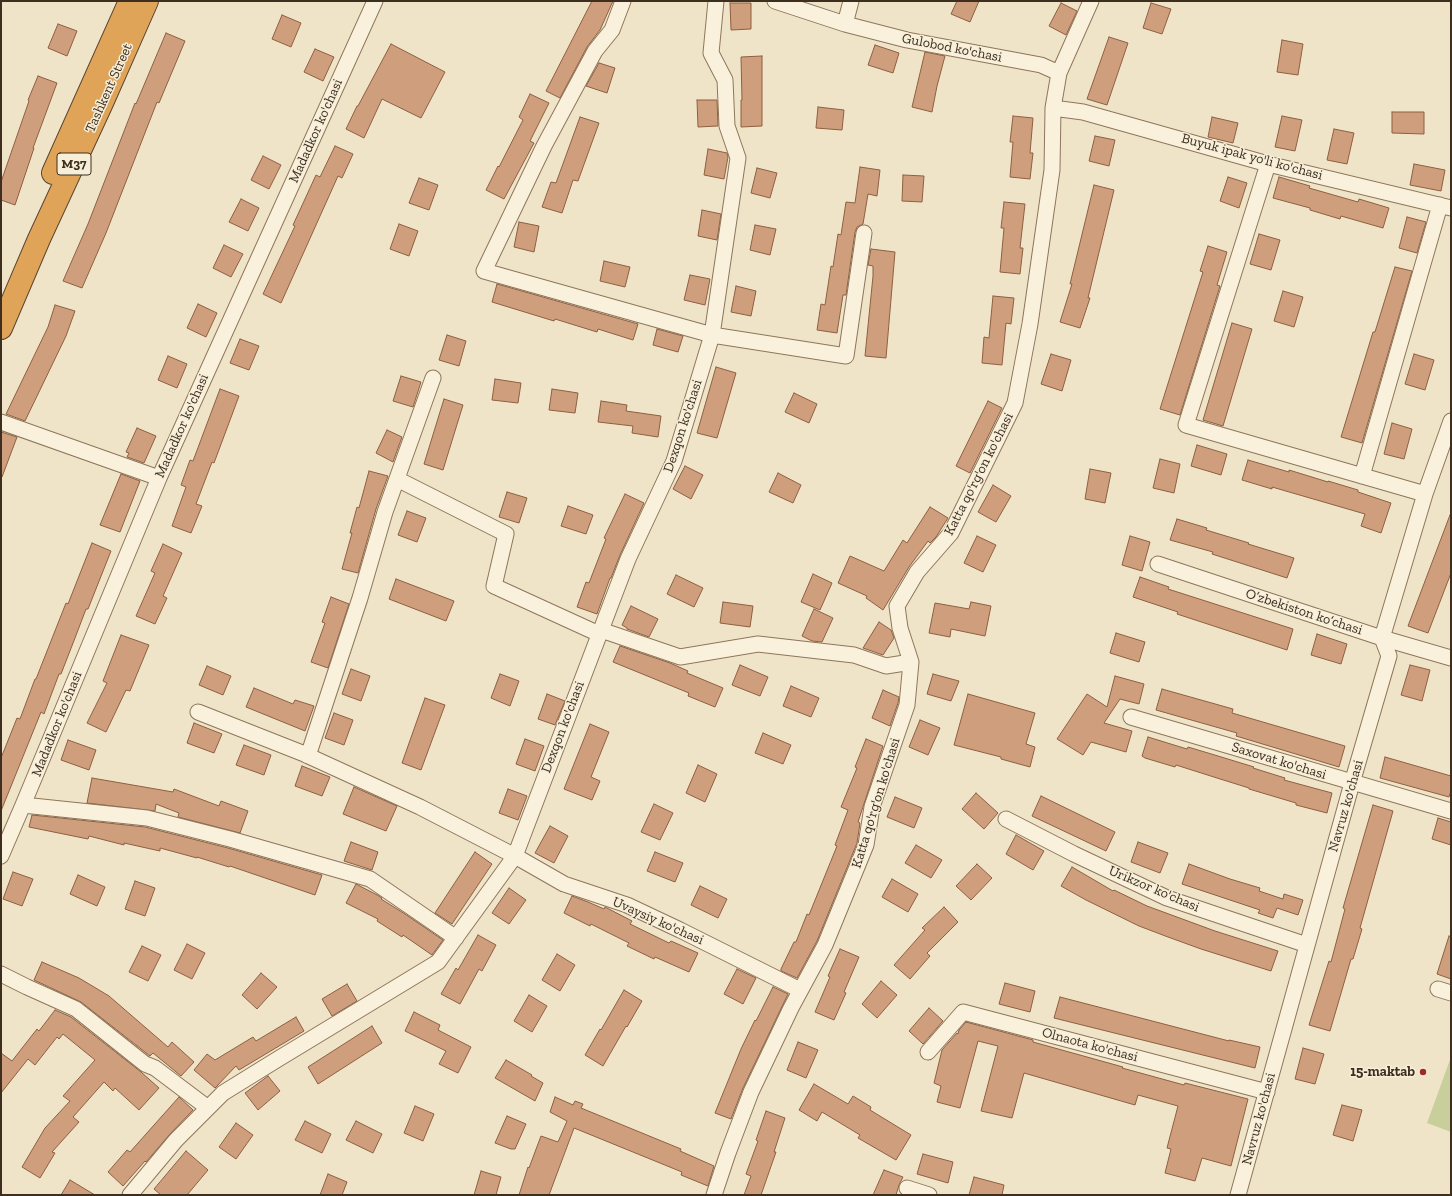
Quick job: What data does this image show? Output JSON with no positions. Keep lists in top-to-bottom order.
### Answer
{
  "streets": {
    "highway": ["Tashkent Street", "M37"],
    "street": [
      "Gulobod ko'chasi",
      "Madadkor ko'chasi",
      "Buyuk ipak yo'li ko'chasi",
      "Dexqon ko'chasi",
      "Katta qo'rg'on ko'chasi",
      "O‘zbekiston ko‘chasi",
      "Saxovat ko'chasi",
      "Navruz ko'chasi",
      "Urikzor ko'chasi",
      "Uvaysiy ko'chasi",
      "Olnaota ko'chasi"
    ]
  },
  "crossings": [
    ["Buyuk ipak yo'li ko'chasi", "Katta qo'rg'on ko'chasi"],
    ["Dexqon ko'chasi", "Uvaysiy ko'chasi"],
    ["Katta qo'rg'on ko'chasi", "Uvaysiy ko'chasi"],
    ["O‘zbekiston ko‘chasi", "Navruz ko'chasi"],
    ["Saxovat ko'chasi", "Navruz ko'chasi"],
    ["Navruz ko'chasi", "Urikzor ko'chasi"],
    ["Navruz ko'chasi", "Olnaota ko'chasi"]
  ],
  "places": ["15-maktab"]
}
